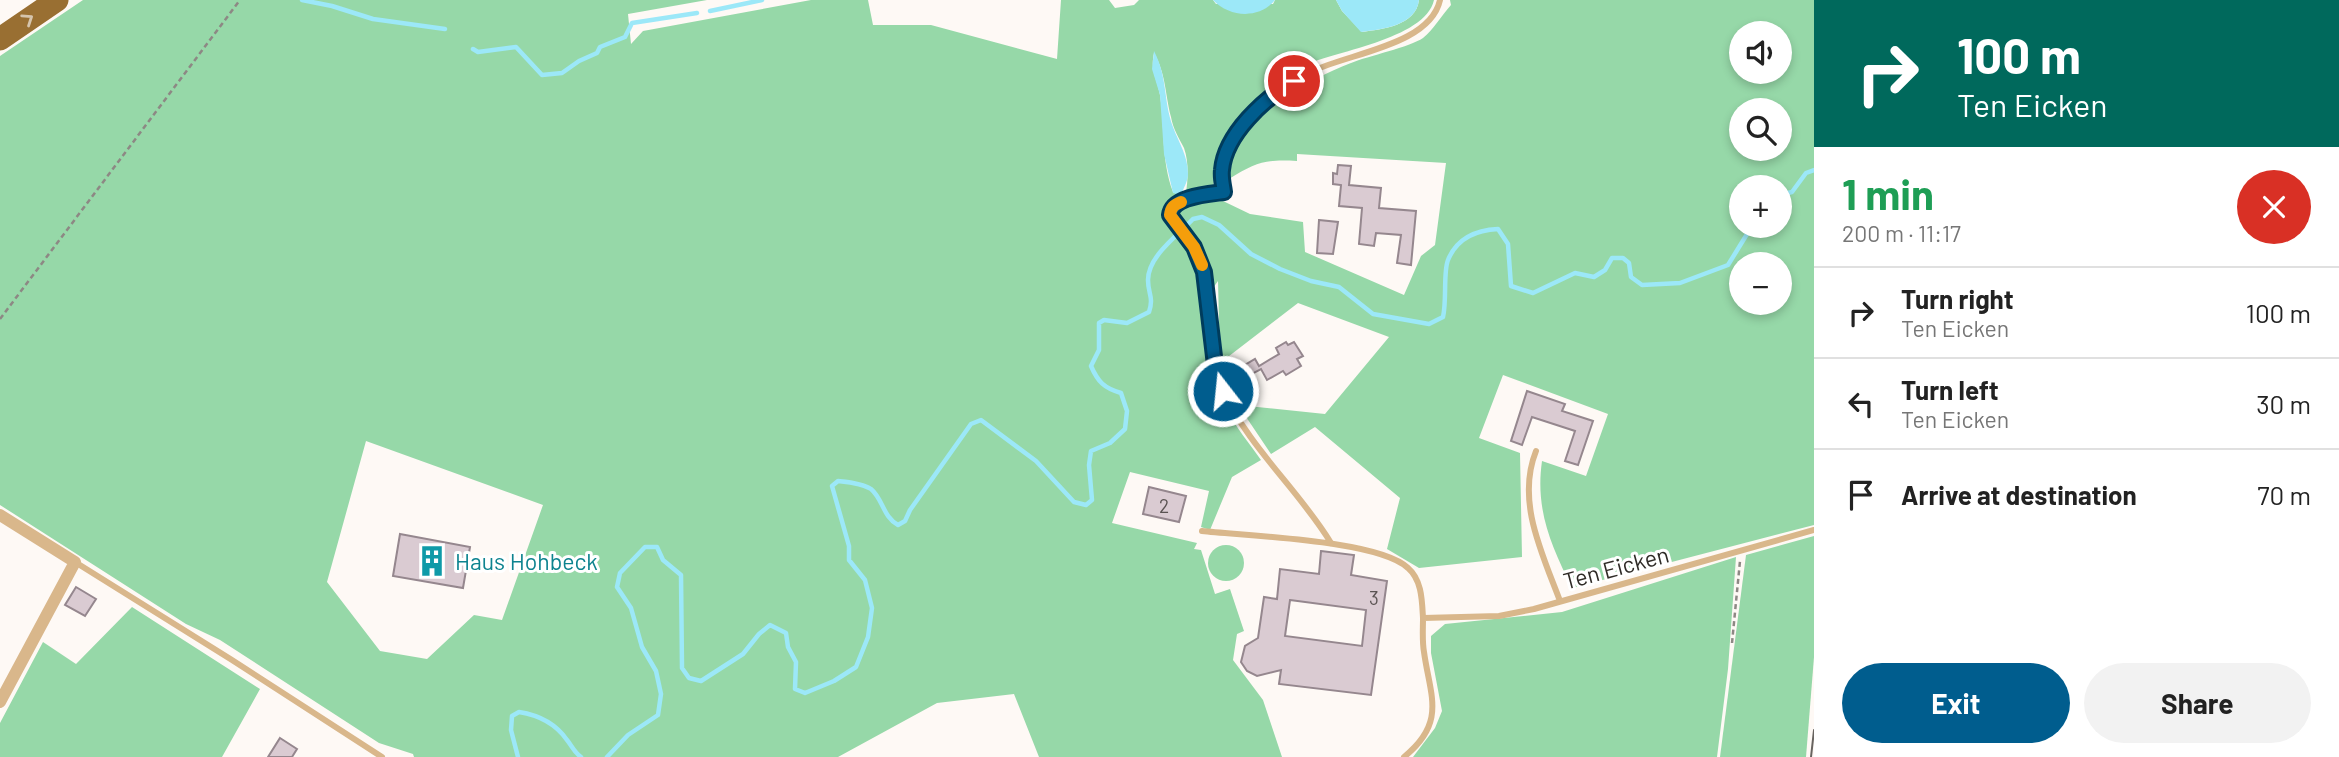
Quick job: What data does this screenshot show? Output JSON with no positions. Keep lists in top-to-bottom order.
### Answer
{
  "streets": {
    "lane": ["Ten Eicken"]
  },
  "places": {
    "building": ["Haus Hohbeck"]
  },
  "house_numbers": ["2", "3"],
  "page": {
    "turn": ["100 m", "Ten Eicken"],
    "map_buttons": ["+", "−"],
    "heading": ["1 min", "200 m · 11:17"],
    "list": [
      {
        "name": "Turn right",
        "note": "Ten Eicken",
        "value": "100 m"
      },
      {
        "name": "Turn left",
        "note": "Ten Eicken",
        "value": "30 m"
      },
      {
        "name": "Arrive at destination",
        "value": "70 m"
      }
    ],
    "buttons": ["Exit", "Share"]
  }
}
